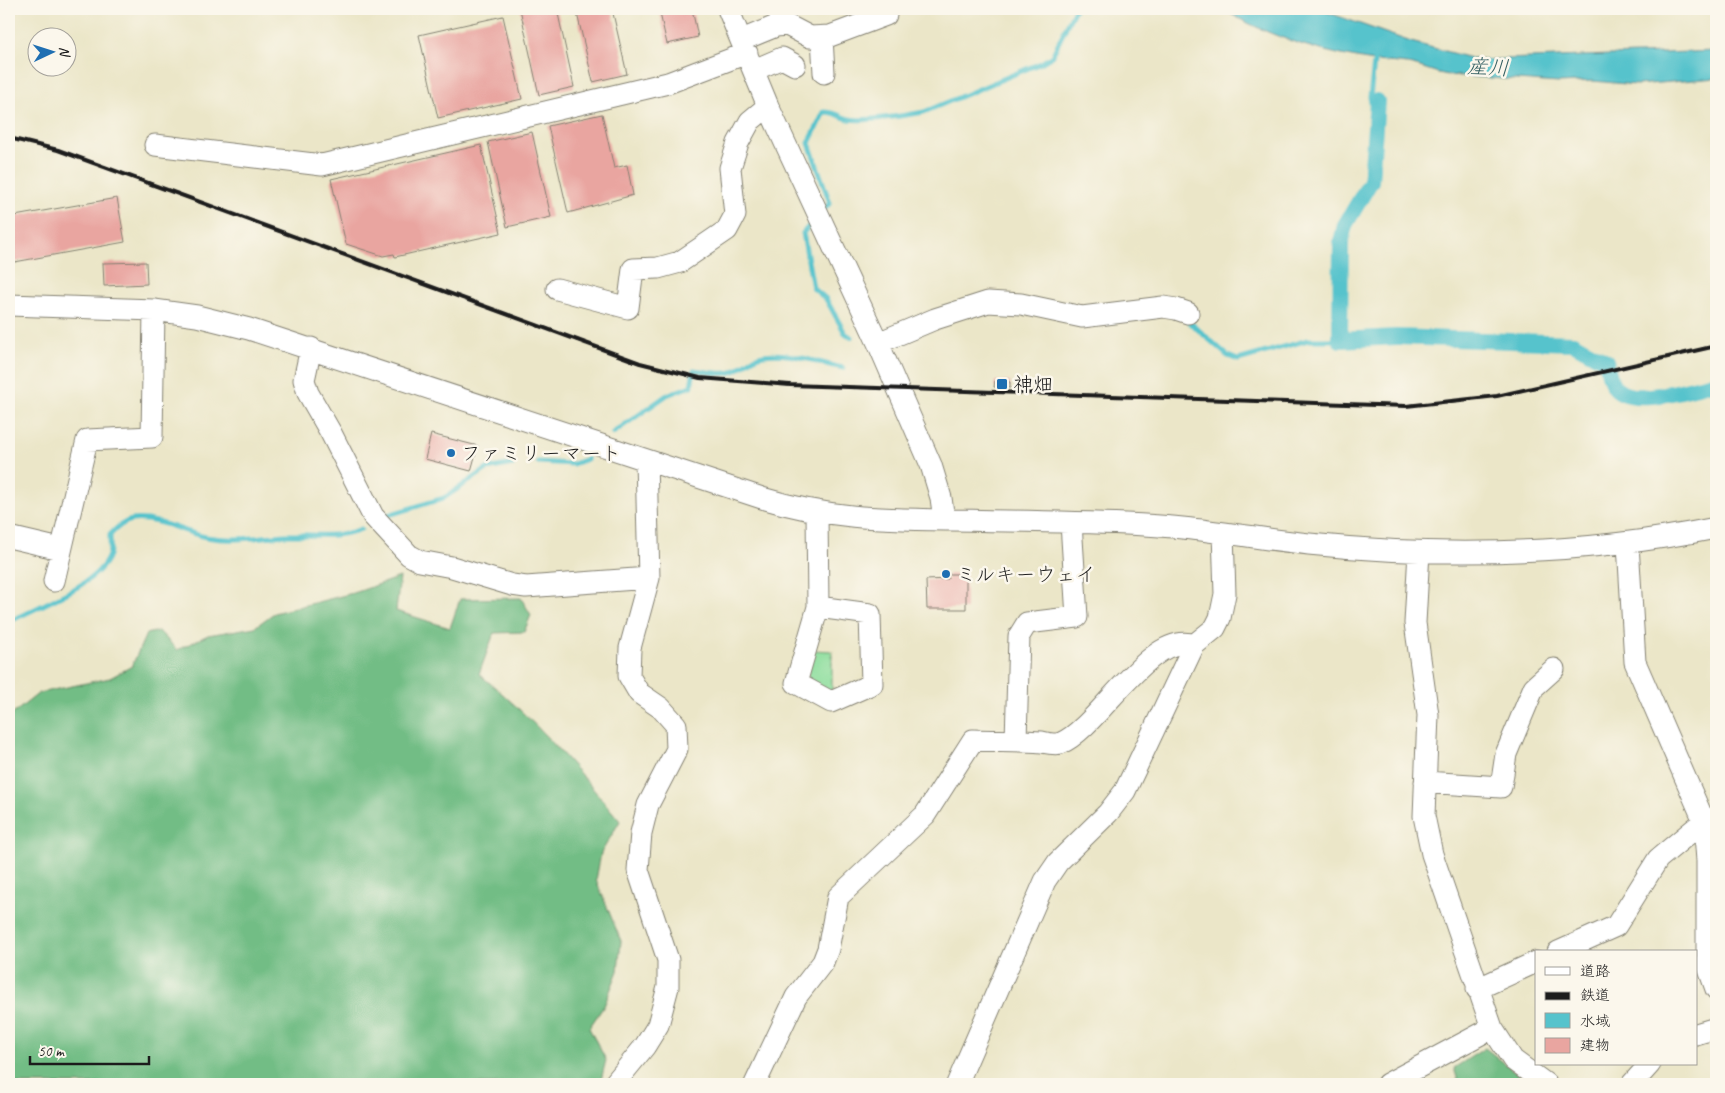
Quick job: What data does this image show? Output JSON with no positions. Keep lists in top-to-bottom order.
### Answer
{
  "water": ["産川"],
  "places": {
    "transit": ["神畑"],
    "other": ["ファミリーマート", "ミルキーウェイ"]
  },
  "legend": [
    "道路",
    "鉄道",
    "水域",
    "建物"
  ],
  "scale_bar": "50 m",
  "north": "right"
}
